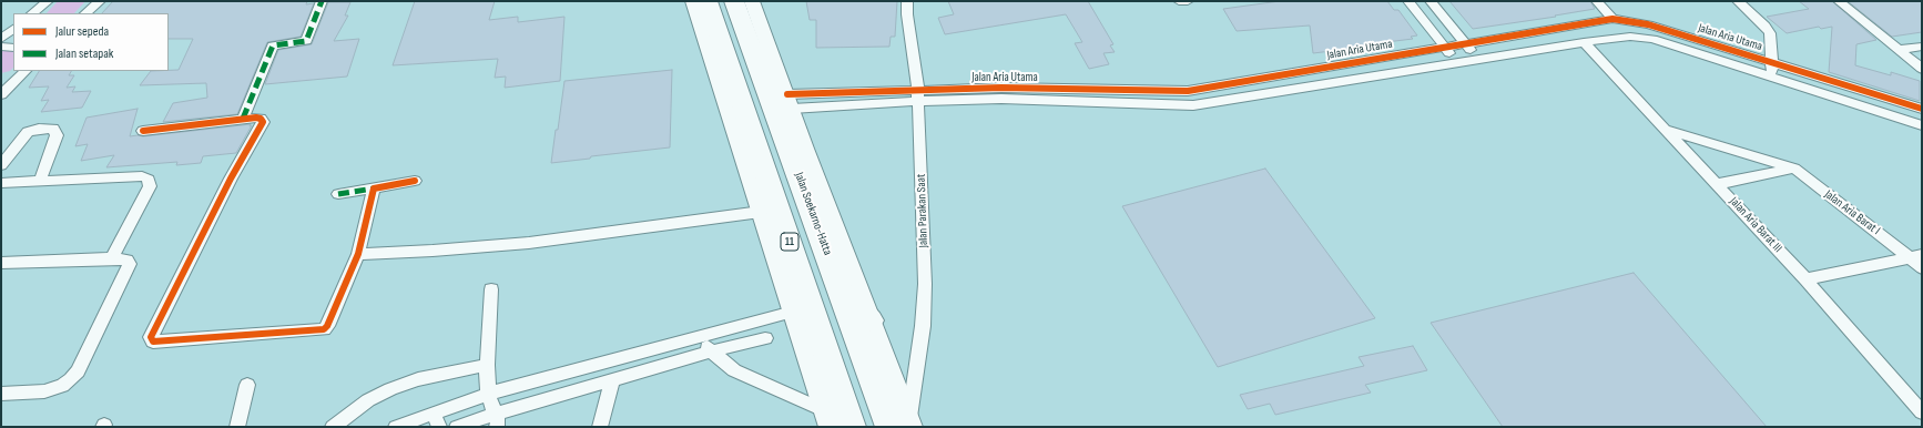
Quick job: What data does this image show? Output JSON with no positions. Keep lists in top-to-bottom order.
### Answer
{
  "streets": {
    "highway": ["Jalan Soekarno-Hatta", "11"],
    "street": [
      "Jalan Aria Utama",
      "Jalan Parakan Saat",
      "Jalan Aria Barat I",
      "Jalan Aria Barat III"
    ]
  },
  "crossings": [
    ["Jalan Aria Utama", "Jalan Parakan Saat"],
    ["Jalan Aria Utama", "Jalan Soekarno-Hatta"],
    ["Jalan Aria Utama", "Jalan Aria Barat III"],
    ["Jalan Parakan Saat", "Jalan Soekarno-Hatta"],
    ["Jalan Aria Barat I", "Jalan Aria Barat III"]
  ],
  "legend": ["Jalur sepeda", "Jalan setapak"]
}
